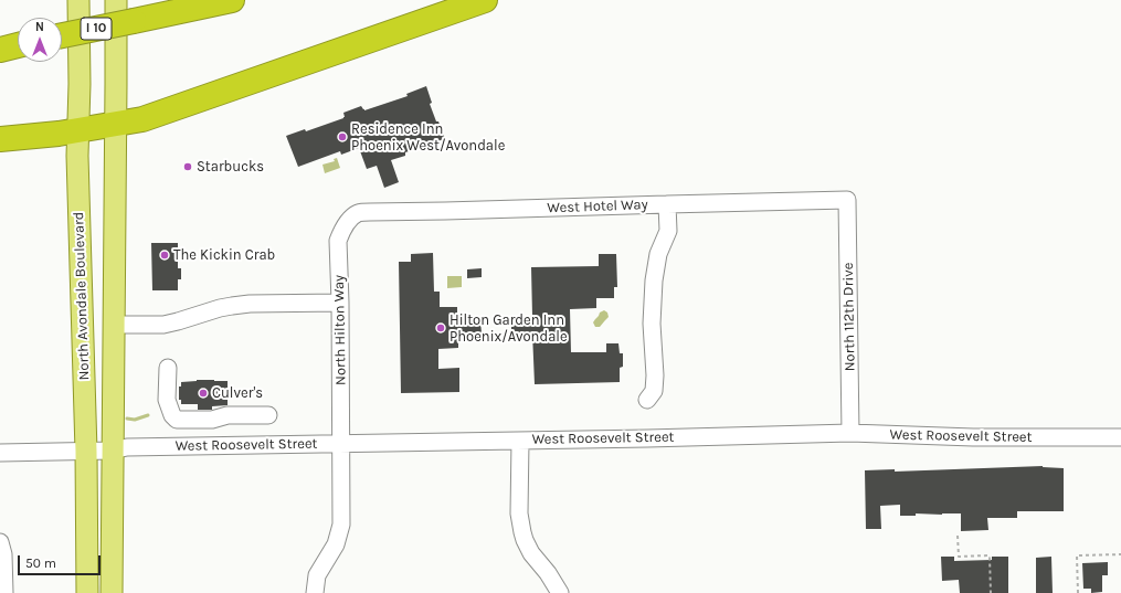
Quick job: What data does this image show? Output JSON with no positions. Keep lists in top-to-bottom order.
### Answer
{
  "streets": {
    "highway": ["I 10"],
    "main road": ["North Avondale Boulevard"],
    "street": [
      "West Hotel Way",
      "North 112th Drive",
      "North Hilton Way",
      "West Roosevelt Street"
    ]
  },
  "crossings": [
    ["West Hotel Way", "North 112th Drive"],
    ["West Hotel Way", "North Hilton Way"],
    ["North Avondale Boulevard", "West Roosevelt Street"],
    ["North 112th Drive", "West Roosevelt Street"],
    ["North Hilton Way", "West Roosevelt Street"]
  ],
  "places": [
    "Residence Inn Phoenix West/Avondale",
    "Starbucks",
    "The Kickin Crab",
    "Hilton Garden Inn Phoenix/Avondale",
    "Culver's"
  ],
  "scale_bar": "50 m",
  "north": "top"
}
